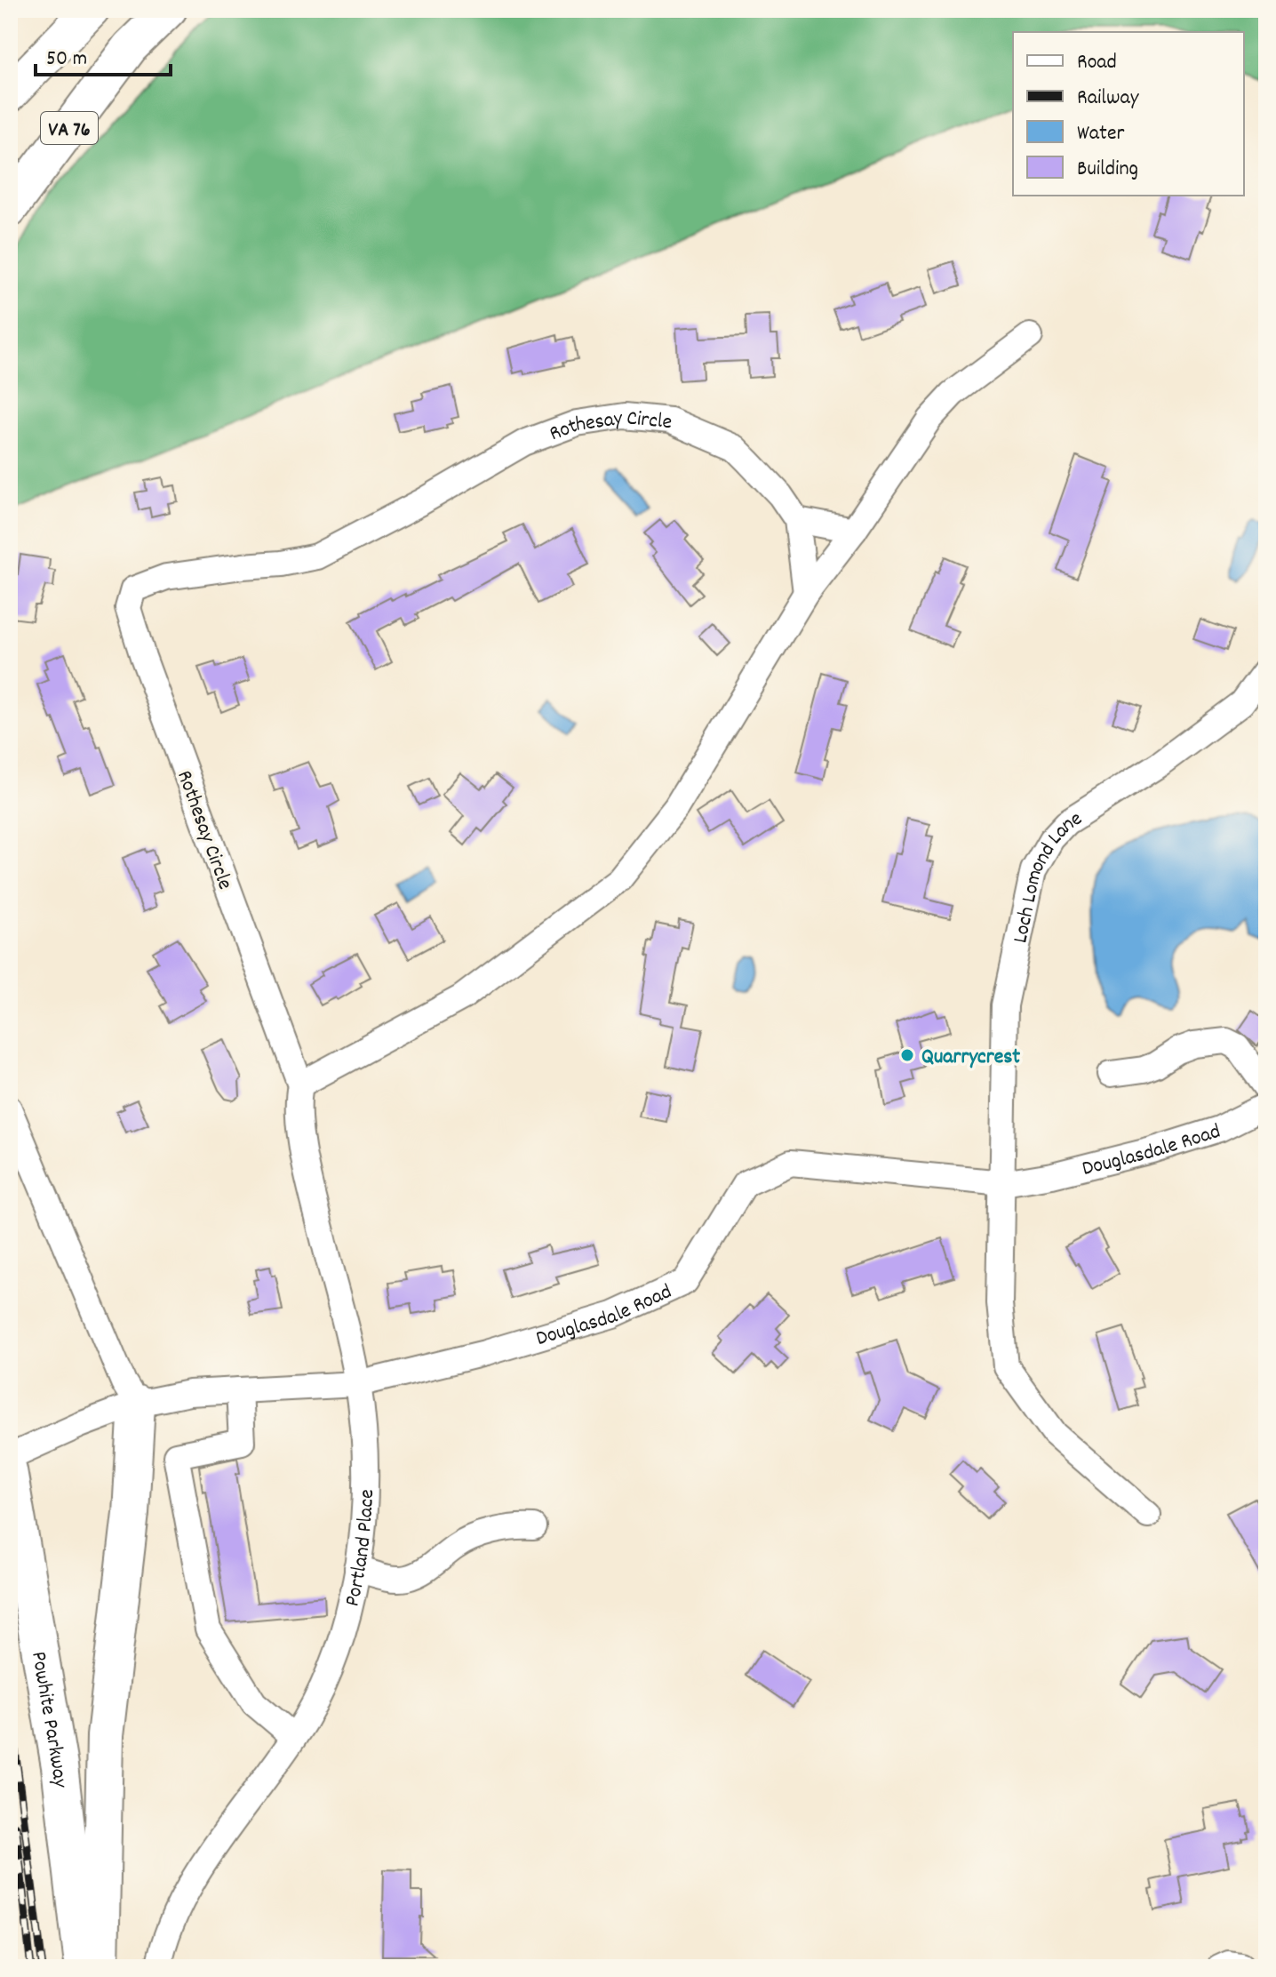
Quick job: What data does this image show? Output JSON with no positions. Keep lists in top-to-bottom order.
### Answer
{
  "streets": {
    "highway": ["VA 76", "Powhite Parkway"],
    "street": [
      "Rothesay Circle",
      "Loch Lomond Lane",
      "Douglasdale Road",
      "Portland Place"
    ]
  },
  "crossings": [
    ["Rothesay Circle", "Portland Place"],
    ["Loch Lomond Lane", "Douglasdale Road"],
    ["Douglasdale Road", "Portland Place"]
  ],
  "places": ["Quarrycrest"],
  "legend": [
    "Road",
    "Railway",
    "Water",
    "Building"
  ],
  "scale_bar": "50 m"
}
